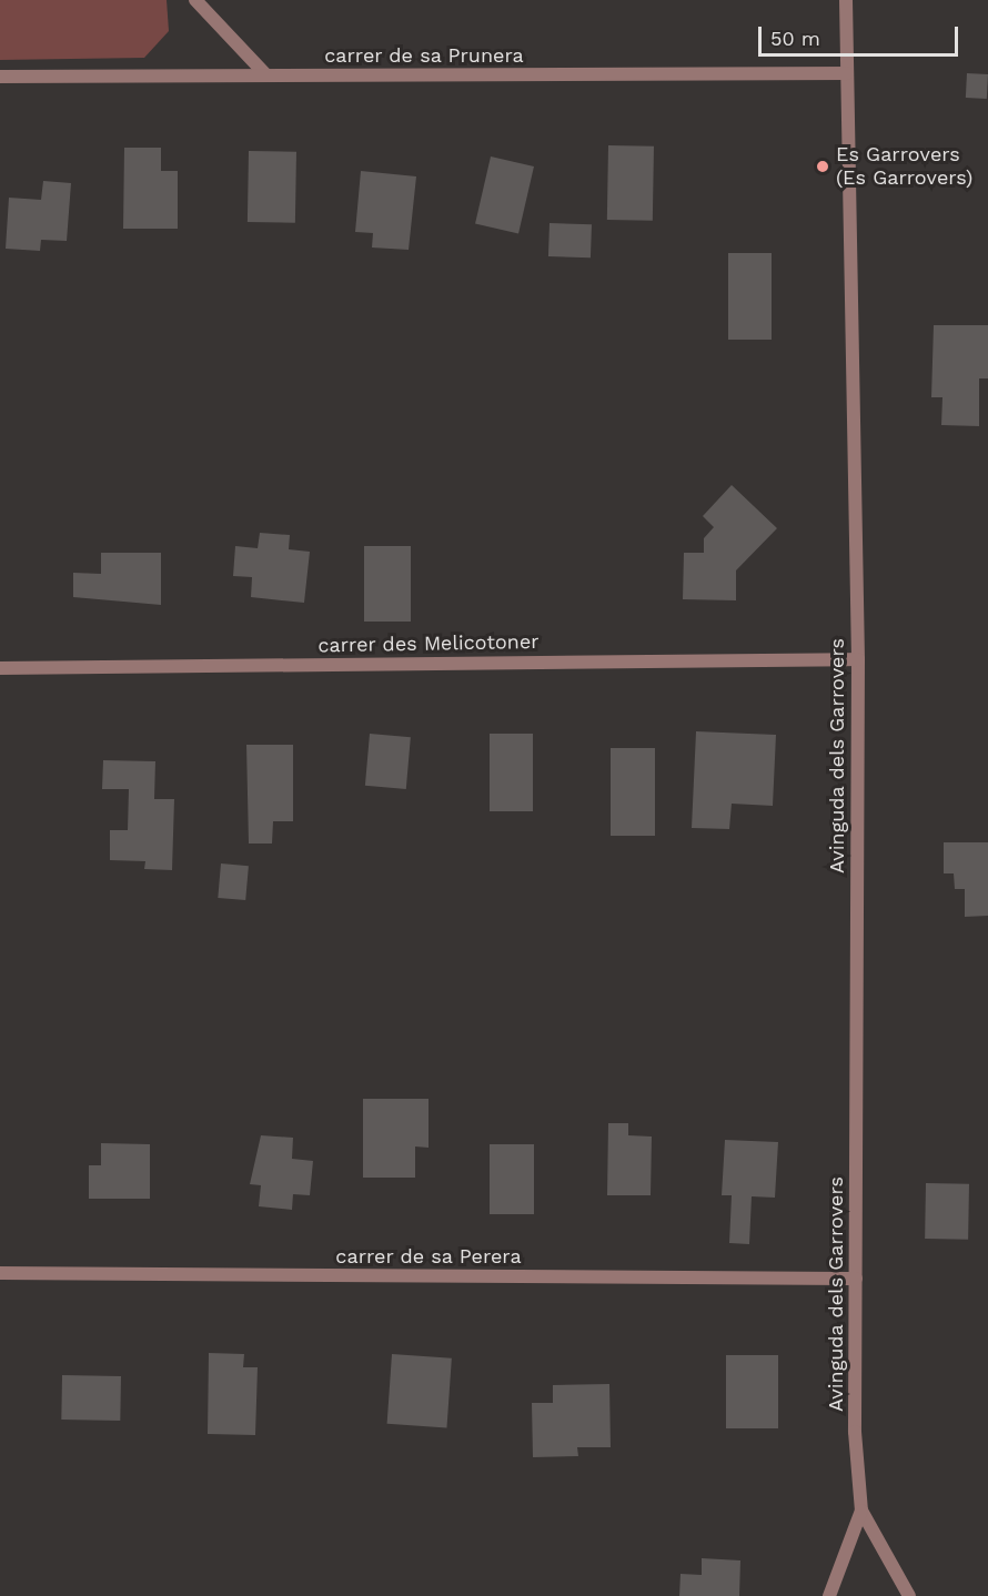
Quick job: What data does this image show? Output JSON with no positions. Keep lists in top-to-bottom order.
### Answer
{
  "streets": {
    "street": [
      "carrer de sa Prunera",
      "carrer des Melicotoner",
      "Avinguda dels Garrovers",
      "carrer de sa Perera"
    ]
  },
  "crossings": [
    ["carrer de sa Prunera", "Avinguda dels Garrovers"],
    ["carrer des Melicotoner", "Avinguda dels Garrovers"],
    ["Avinguda dels Garrovers", "carrer de sa Perera"]
  ],
  "places": ["Es Garrovers (Es Garrovers)"],
  "scale_bar": "50 m"
}
